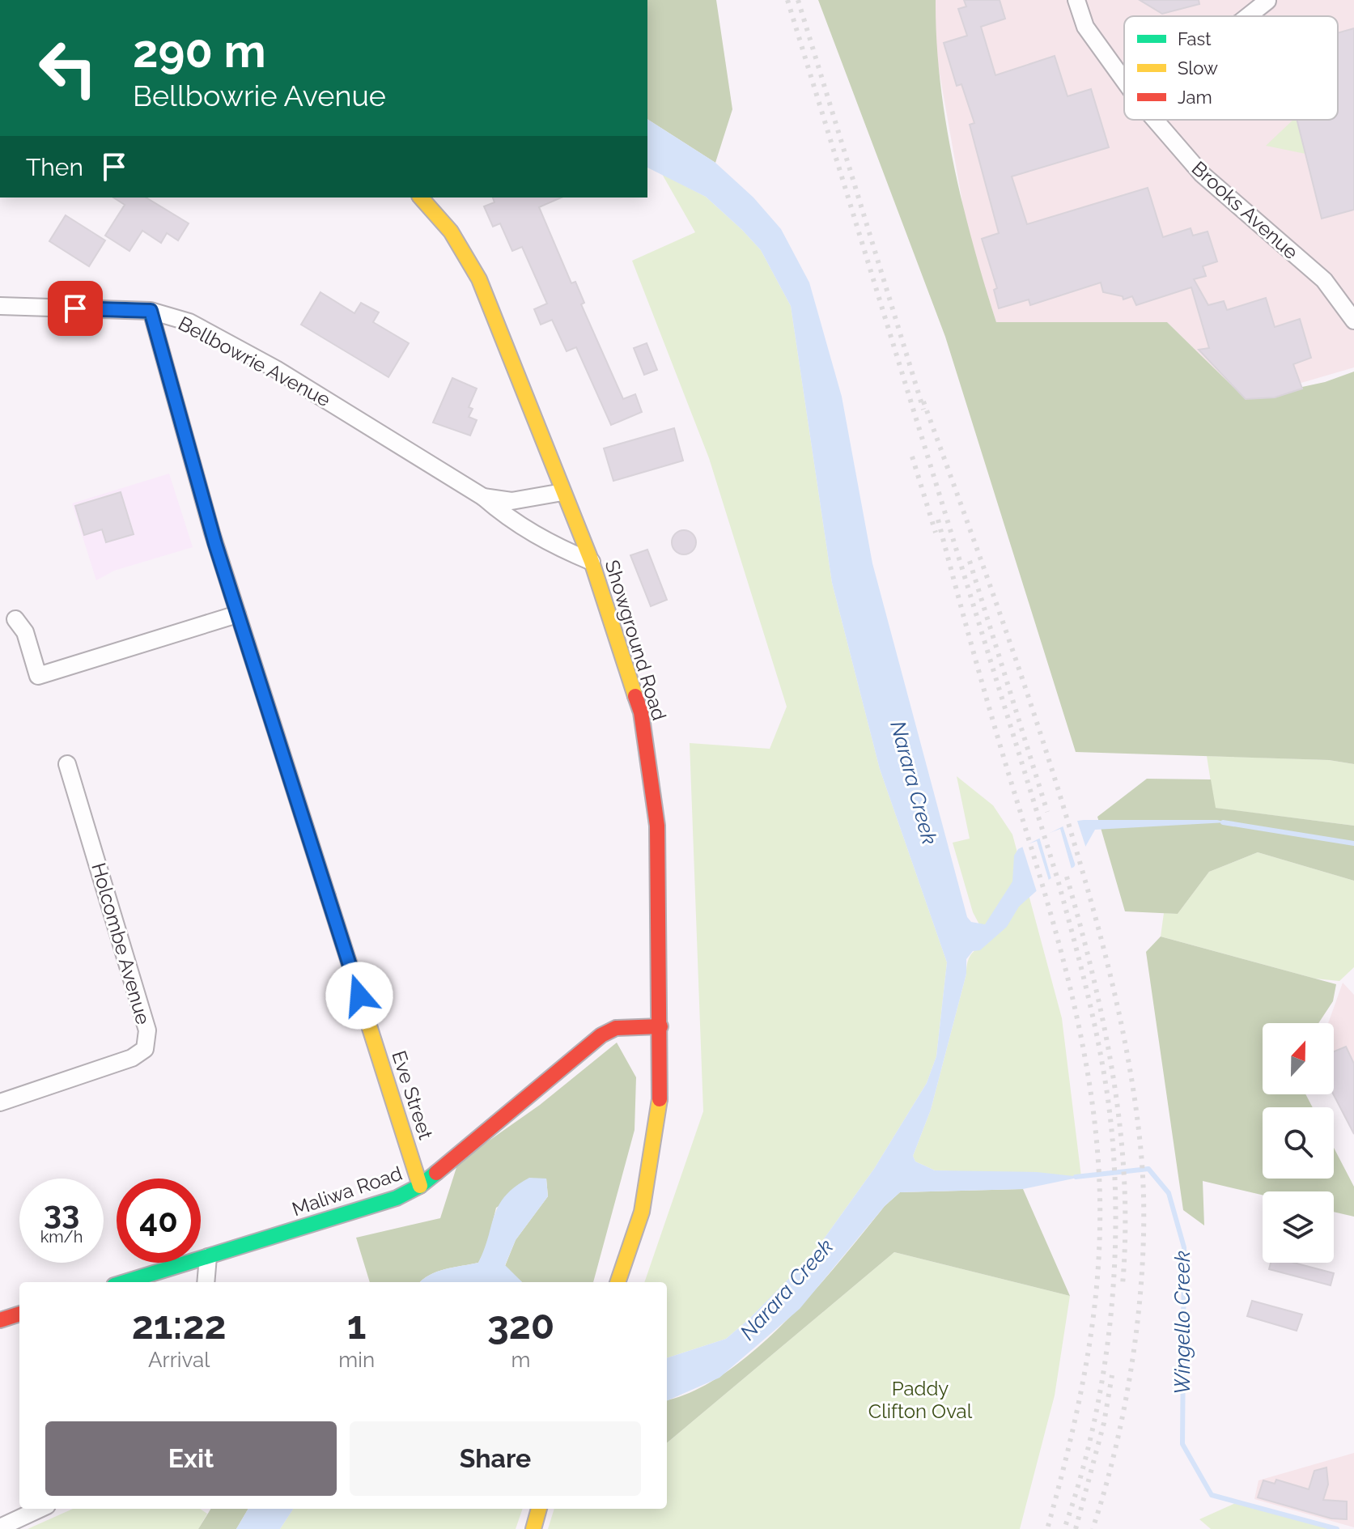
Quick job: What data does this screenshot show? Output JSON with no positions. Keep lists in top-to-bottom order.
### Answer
{
  "streets": {
    "street": [
      "Brooks Avenue",
      "Bellbowrie Avenue",
      "Showground Road",
      "Holcombe Avenue",
      "Eve Street",
      "Maliwa Road"
    ]
  },
  "crossings": [
    ["Bellbowrie Avenue", "Showground Road"],
    ["Bellbowrie Avenue", "Eve Street"],
    ["Showground Road", "Maliwa Road"],
    ["Eve Street", "Maliwa Road"]
  ],
  "water": ["Narara Creek", "Wingello Creek"],
  "parks": ["Paddy Clifton Oval"],
  "legend": ["Fast", "Slow", "Jam"],
  "north": "top",
  "page": {
    "turn": ["290 m", "Bellbowrie Avenue"],
    "then": "Then",
    "speed": "33 km/h",
    "limit": "40",
    "eta": [
      "21:22",
      "Arrival",
      "1",
      "min",
      "320",
      "m"
    ],
    "buttons": ["Exit", "Share"]
  }
}
